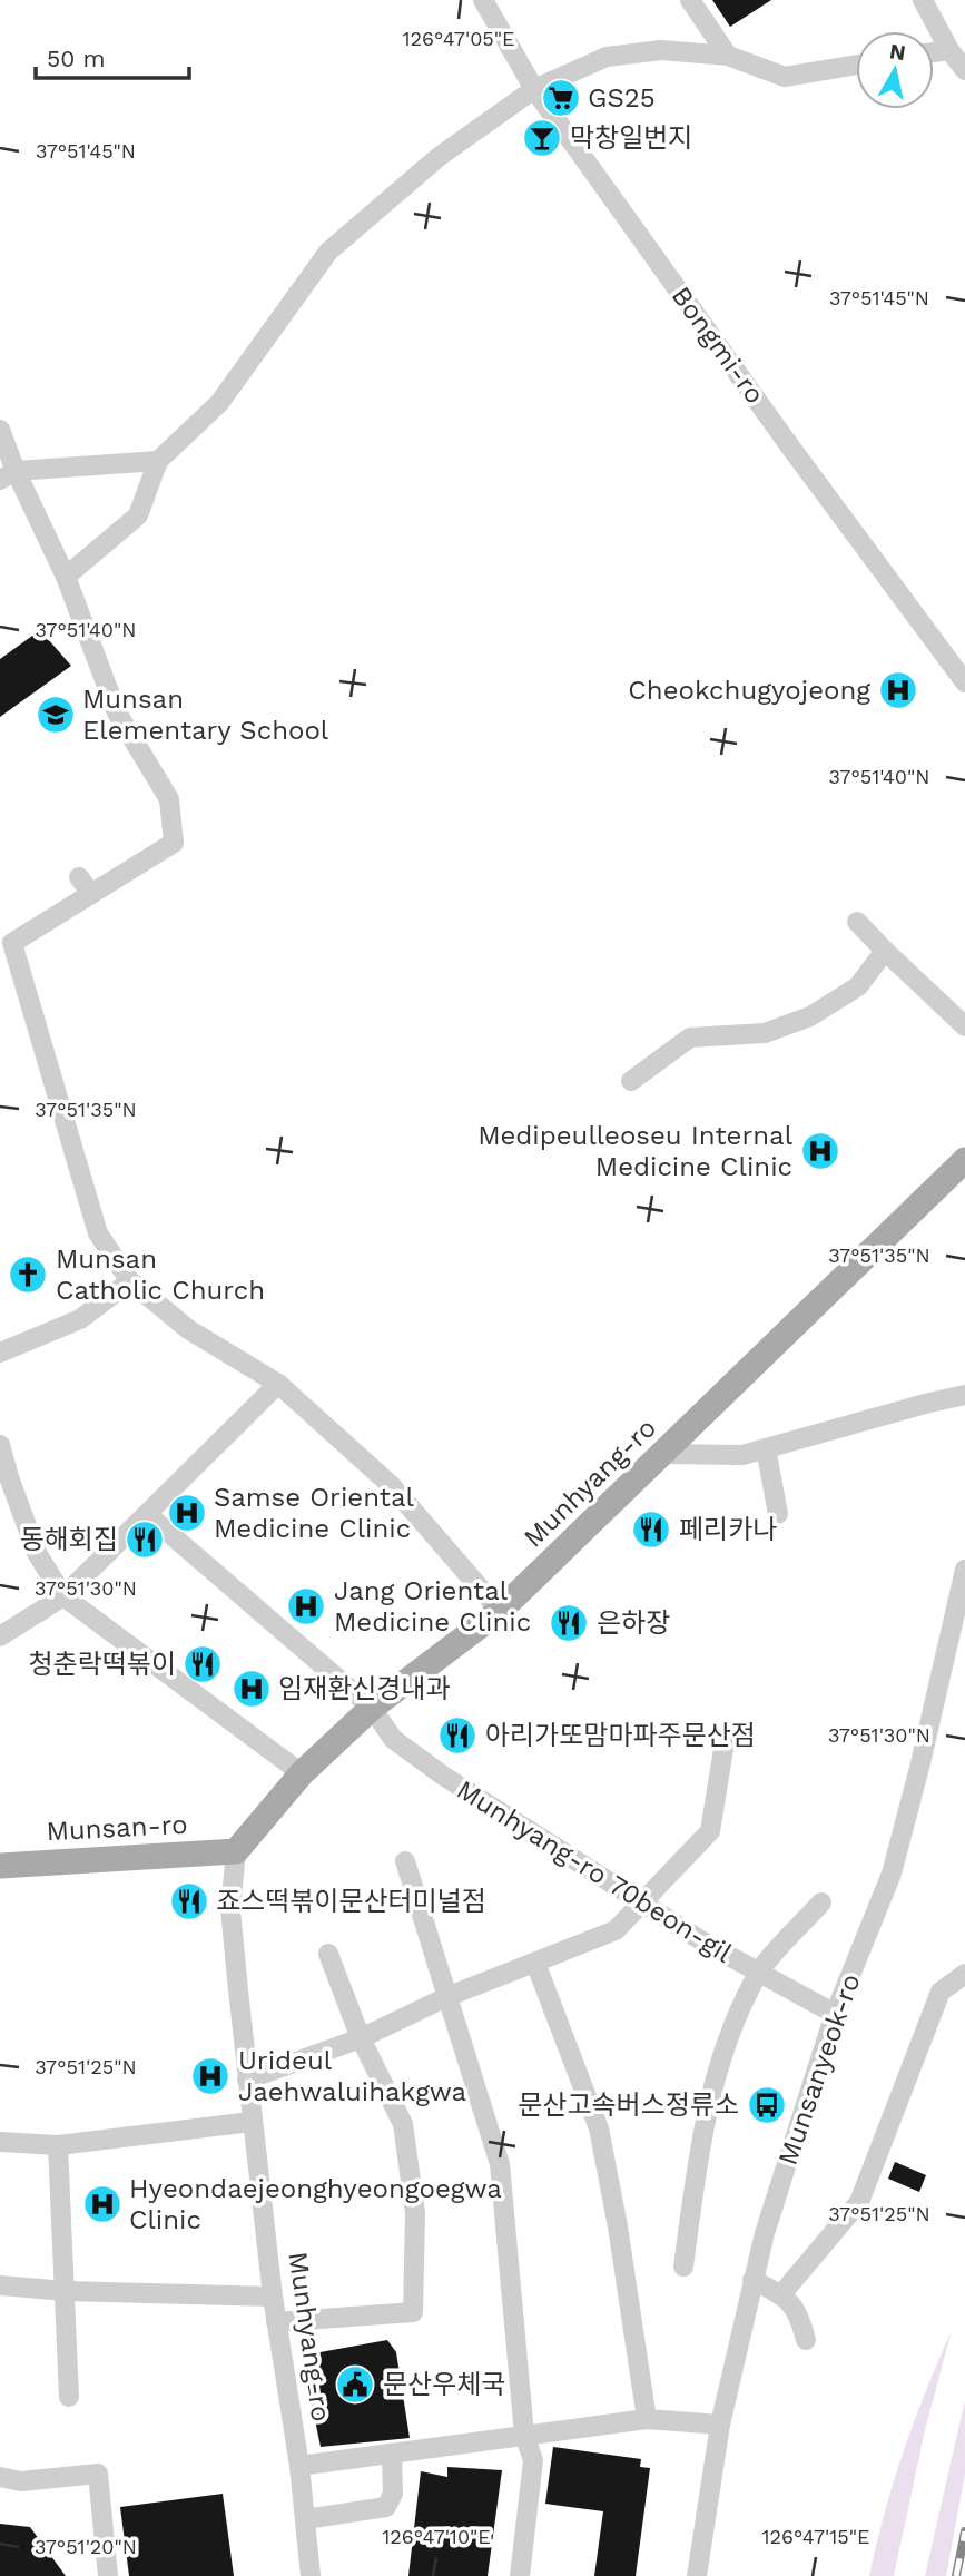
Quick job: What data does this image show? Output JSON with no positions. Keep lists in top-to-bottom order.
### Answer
{
  "streets": {
    "main road": ["Munhyang-ro", "Munsan-ro"],
    "street": ["Bongmi-ro", "Munhyang-ro 70beon-gil", "Munsanyeok-ro"]
  },
  "crossings": [
    ["Munhyang-ro", "Munsan-ro"],
    ["Munhyang-ro", "Munhyang-ro 70beon-gil"],
    ["Munhyang-ro 70beon-gil", "Munsanyeok-ro"]
  ],
  "places": {
    "supermarket": ["GS25"],
    "bar": ["막창일번지"],
    "hospital": [
      "Cheokchugyojeong",
      "Medipeulleoseu Internal Medicine Clinic",
      "Samse Oriental Medicine Clinic",
      "Jang Oriental Medicine Clinic",
      "임재환신경내과",
      "Urideul Jaehwaluihakgwa",
      "Hyeondaejeonghyeongoegwa Clinic"
    ],
    "school or university": ["Munsan Elementary School"],
    "church": ["Munsan Catholic Church"],
    "restaurant": [
      "페리카나",
      "동해회집",
      "은하장",
      "청춘락떡볶이",
      "아리가또맘마파주문산점",
      "죠스떡볶이문산터미널점"
    ],
    "bus stop": ["문산고속버스정류소"],
    "public building": ["문산우체국"]
  },
  "scale_bar": "50 m",
  "north": "top",
  "coordinates": [
    "126°47'05\"E",
    "37°51'45\"N",
    "37°51'40\"N",
    "37°51'35\"N",
    "37°51'30\"N",
    "37°51'25\"N",
    "126°47'10\"E",
    "126°47'15\"E",
    "37°51'20\"N"
  ]
}
